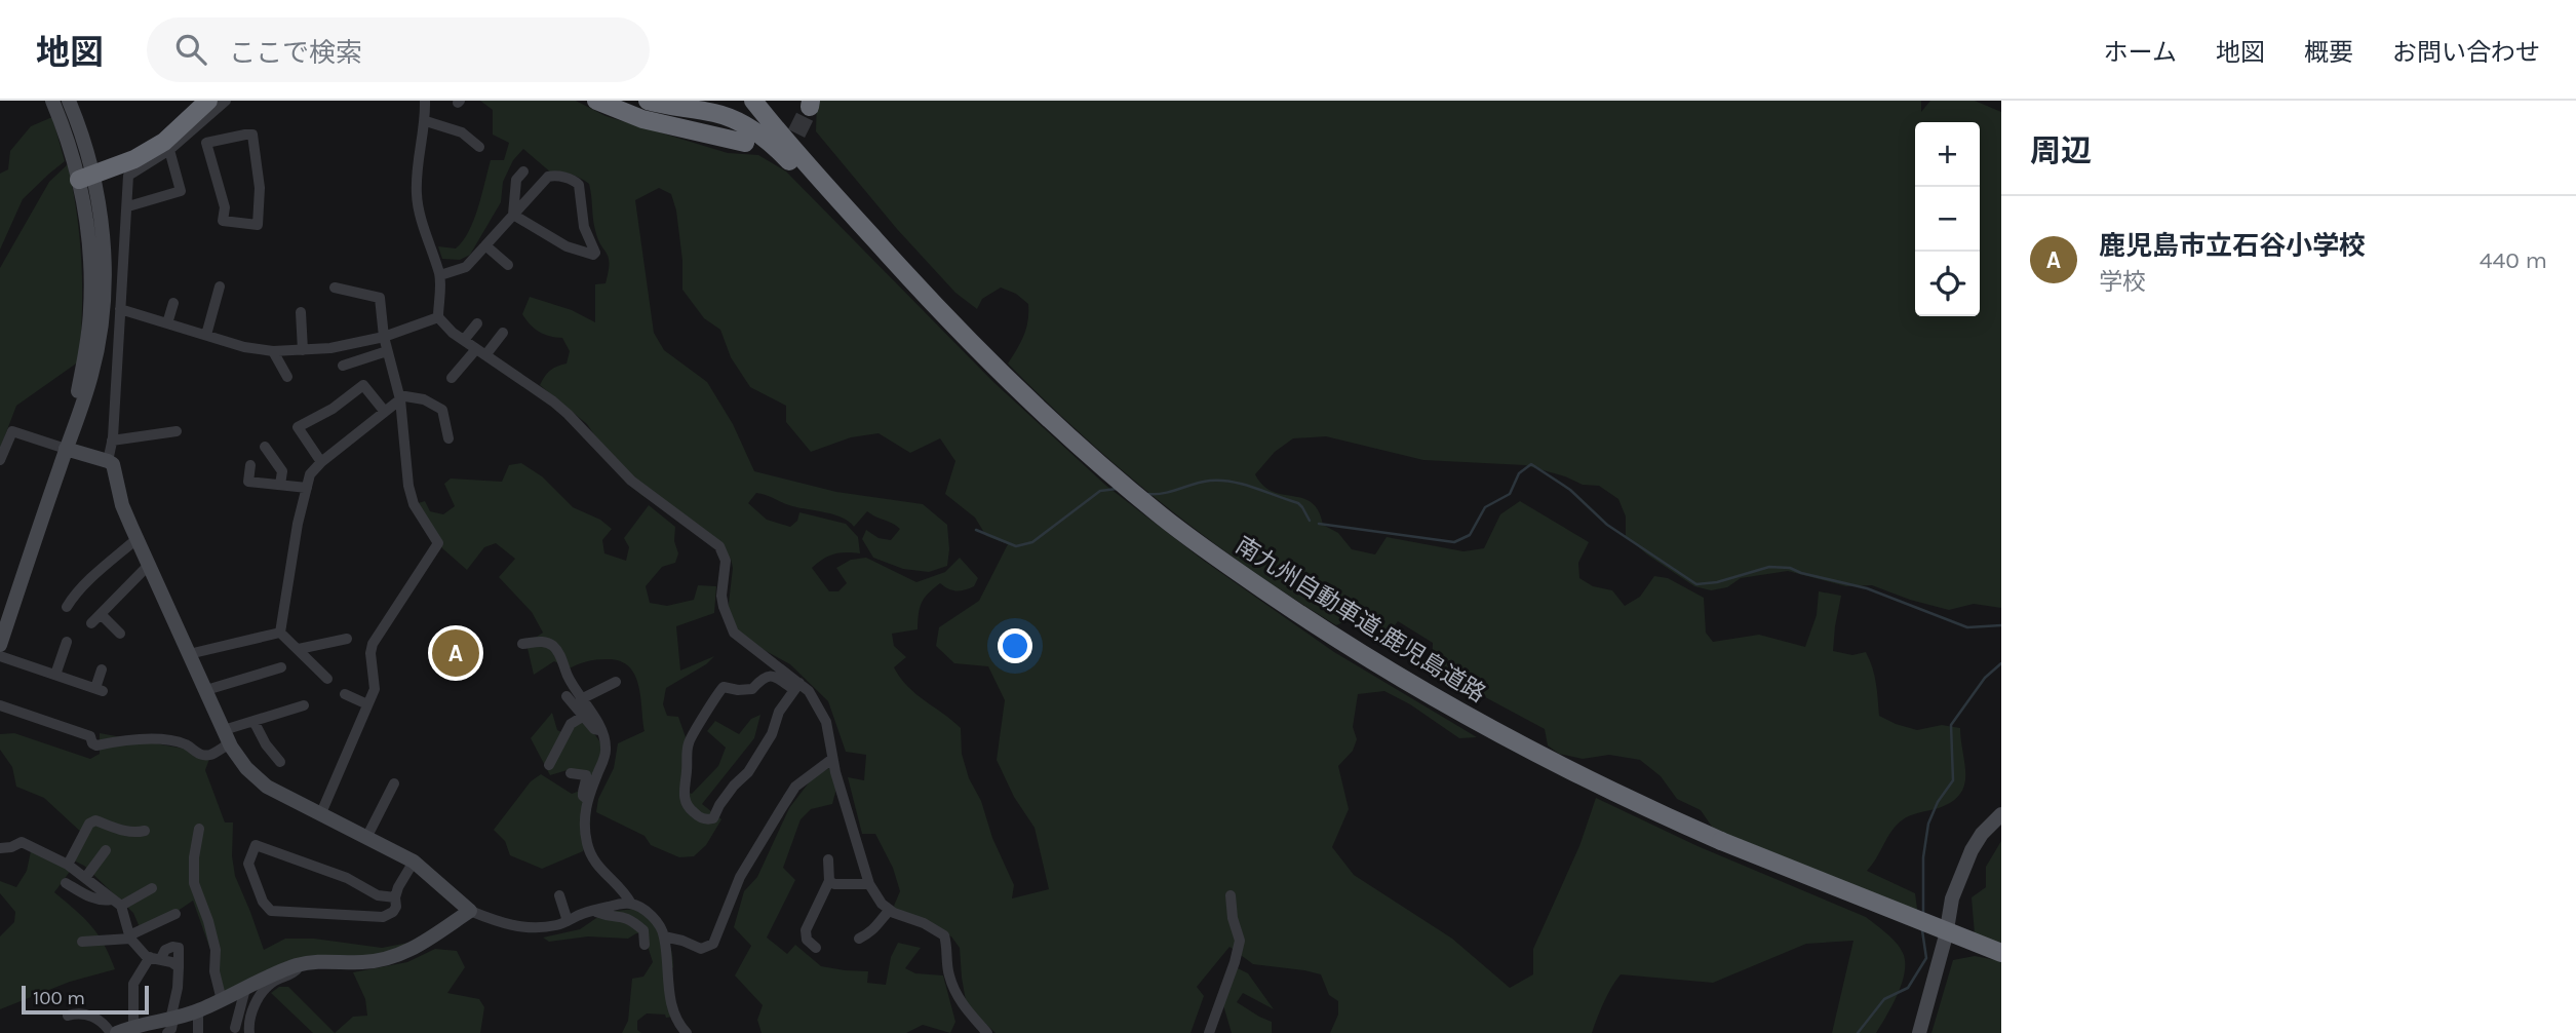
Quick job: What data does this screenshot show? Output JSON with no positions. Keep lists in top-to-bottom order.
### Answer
{
  "streets": {
    "highway": ["南九州自動車道;鹿児島道路"]
  },
  "scale_bar": "100 m",
  "page": {
    "header": "地図",
    "search": "ここで検索",
    "nav": [
      "ホーム",
      "地図",
      "概要",
      "お問い合わせ"
    ],
    "heading": "周辺",
    "map_buttons": ["+", "−"],
    "list": [
      {
        "mark": "A",
        "name": "鹿児島市立石谷小学校",
        "note": "学校",
        "value": "440 m"
      }
    ],
    "pins": "A",
    "scale": "100 m"
  }
}
